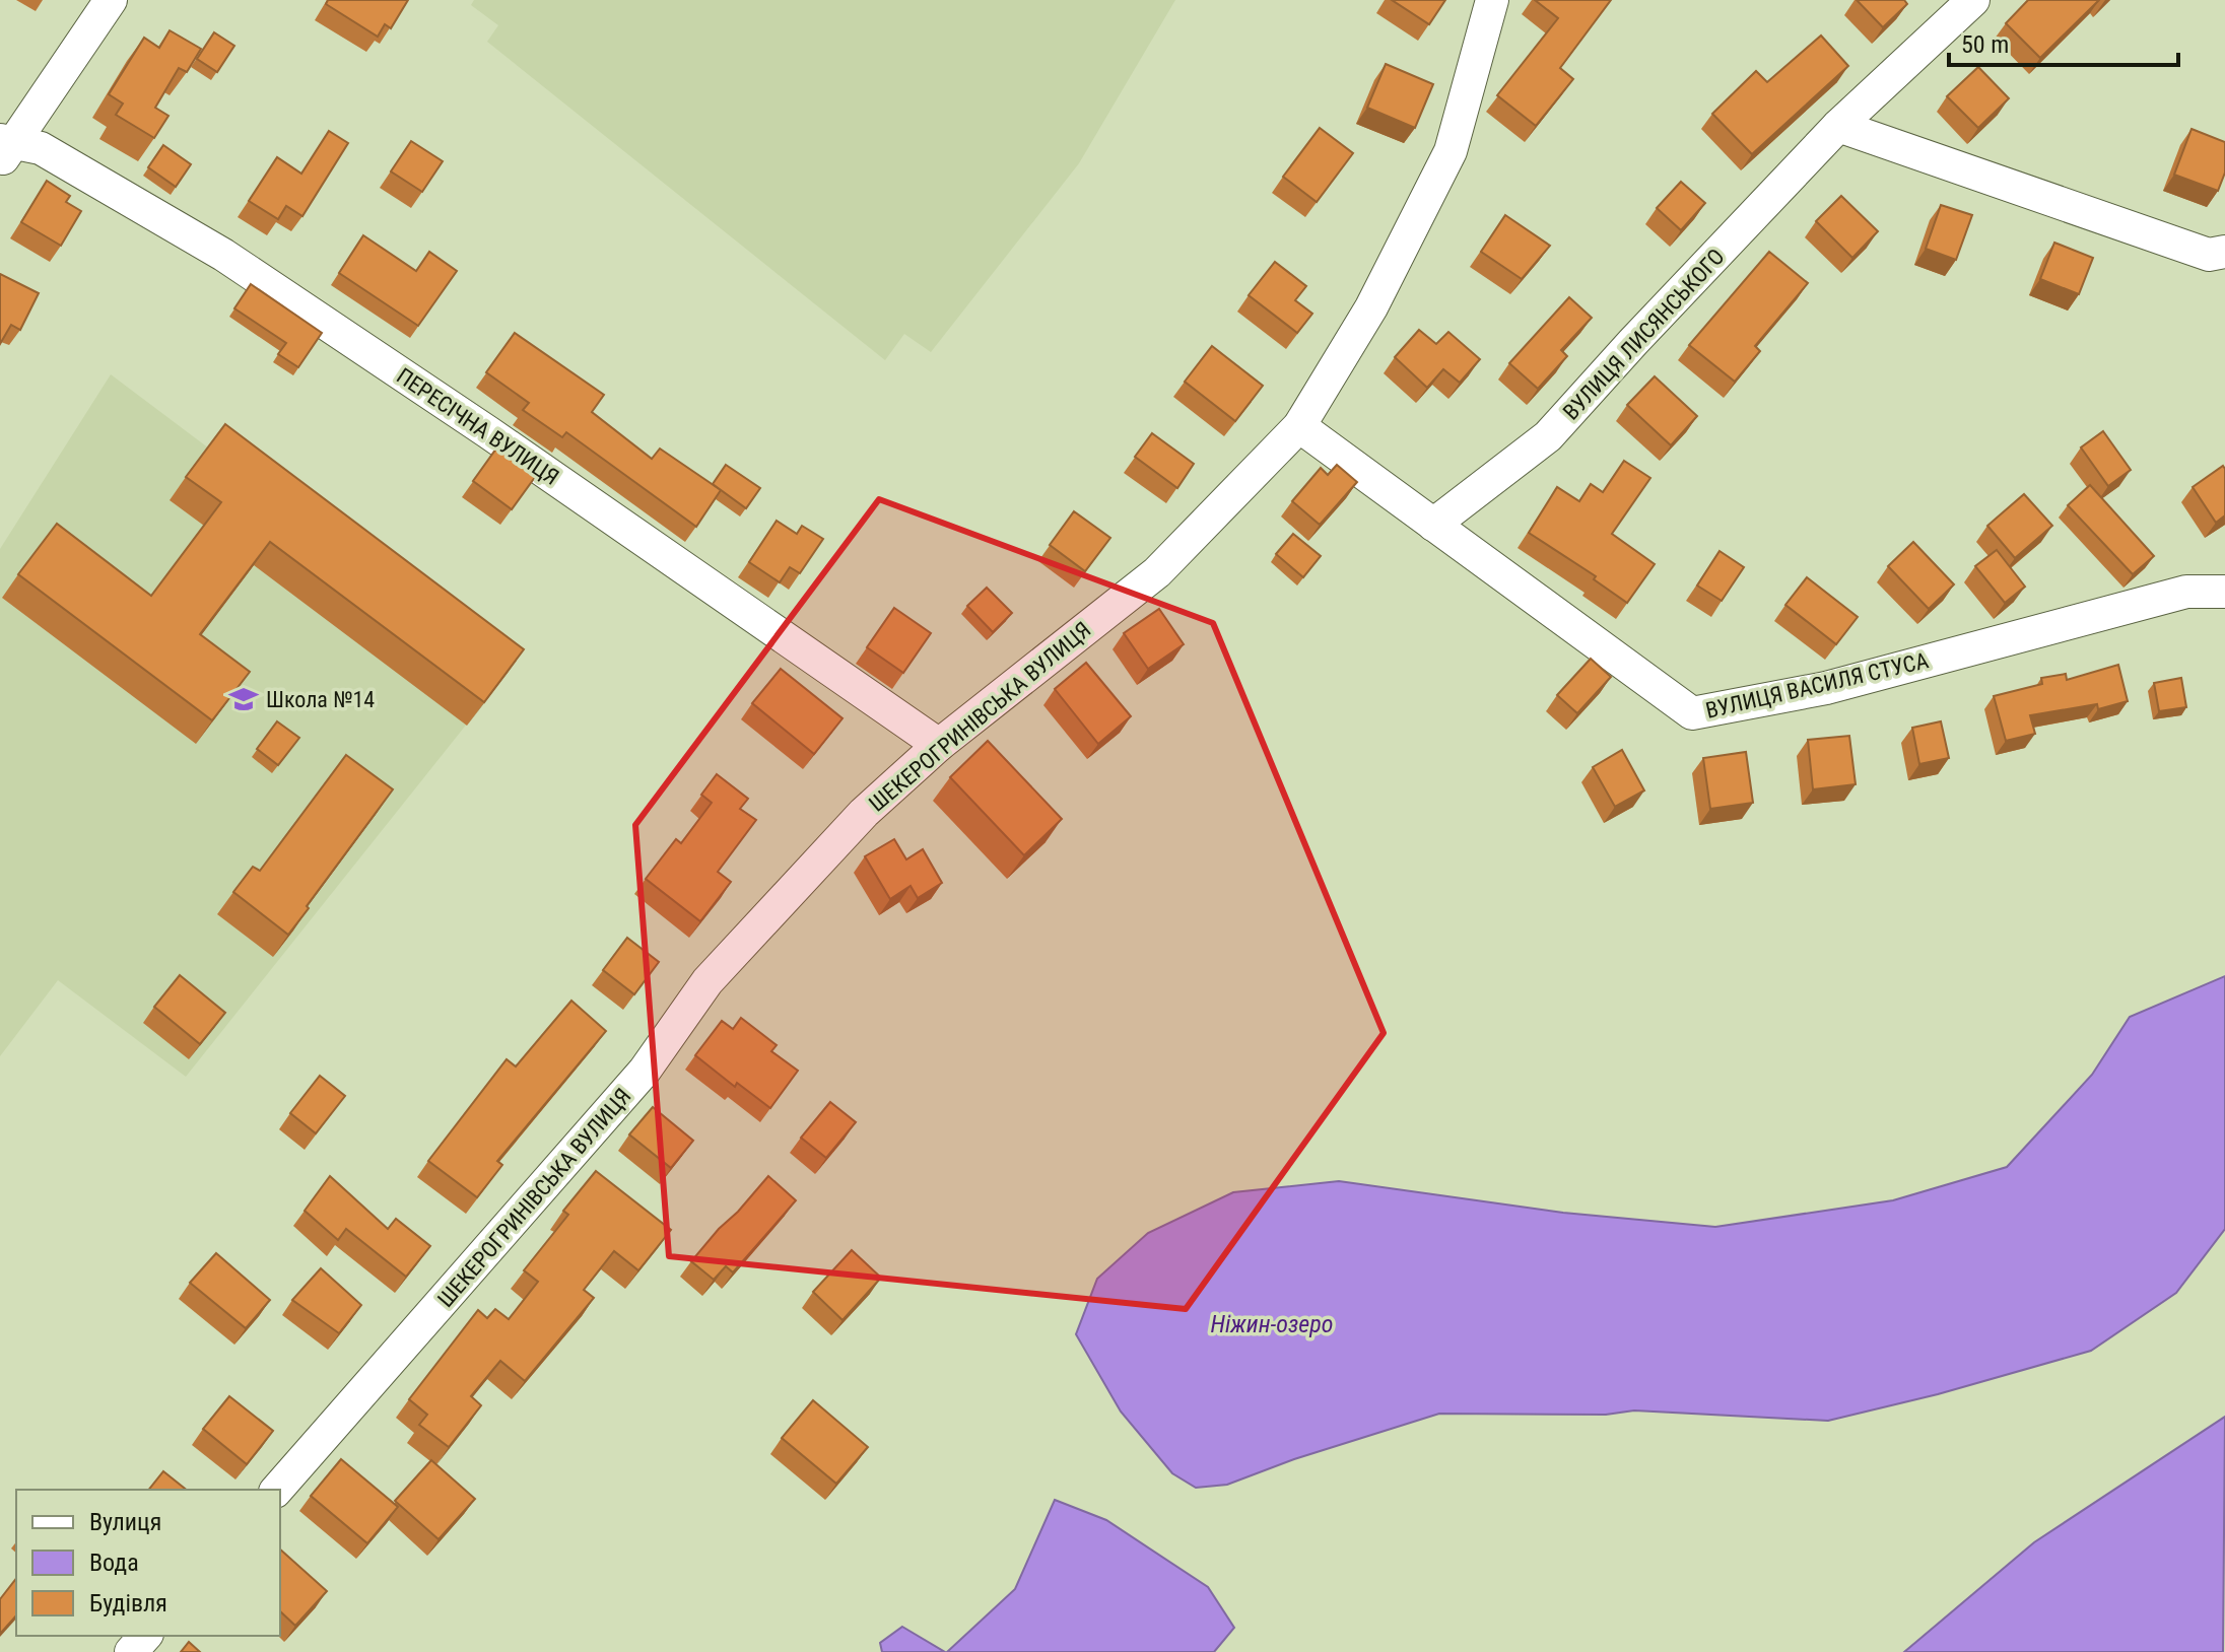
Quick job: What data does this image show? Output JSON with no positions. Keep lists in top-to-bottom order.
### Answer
{
  "streets": {
    "street": [
      "ВУЛИЦЯ ЛИСЯНСЬКОГО",
      "ПЕРЕСІЧНА ВУЛИЦЯ",
      "ВУЛИЦЯ ВАСИЛЯ СТУСА",
      "ШЕКЕРОГРИНІВСЬКА ВУЛИЦЯ"
    ]
  },
  "crossings": [
    ["ВУЛИЦЯ ЛИСЯНСЬКОГО", "ВУЛИЦЯ ВАСИЛЯ СТУСА"],
    ["ПЕРЕСІЧНА ВУЛИЦЯ", "ШЕКЕРОГРИНІВСЬКА ВУЛИЦЯ"],
    ["ВУЛИЦЯ ВАСИЛЯ СТУСА", "ШЕКЕРОГРИНІВСЬКА ВУЛИЦЯ"]
  ],
  "water": ["Ніжин-озеро"],
  "places": {
    "school or university": ["Школа №14"]
  },
  "legend": ["Вулиця", "Вода", "Будівля"],
  "scale_bar": "50 m"
}
